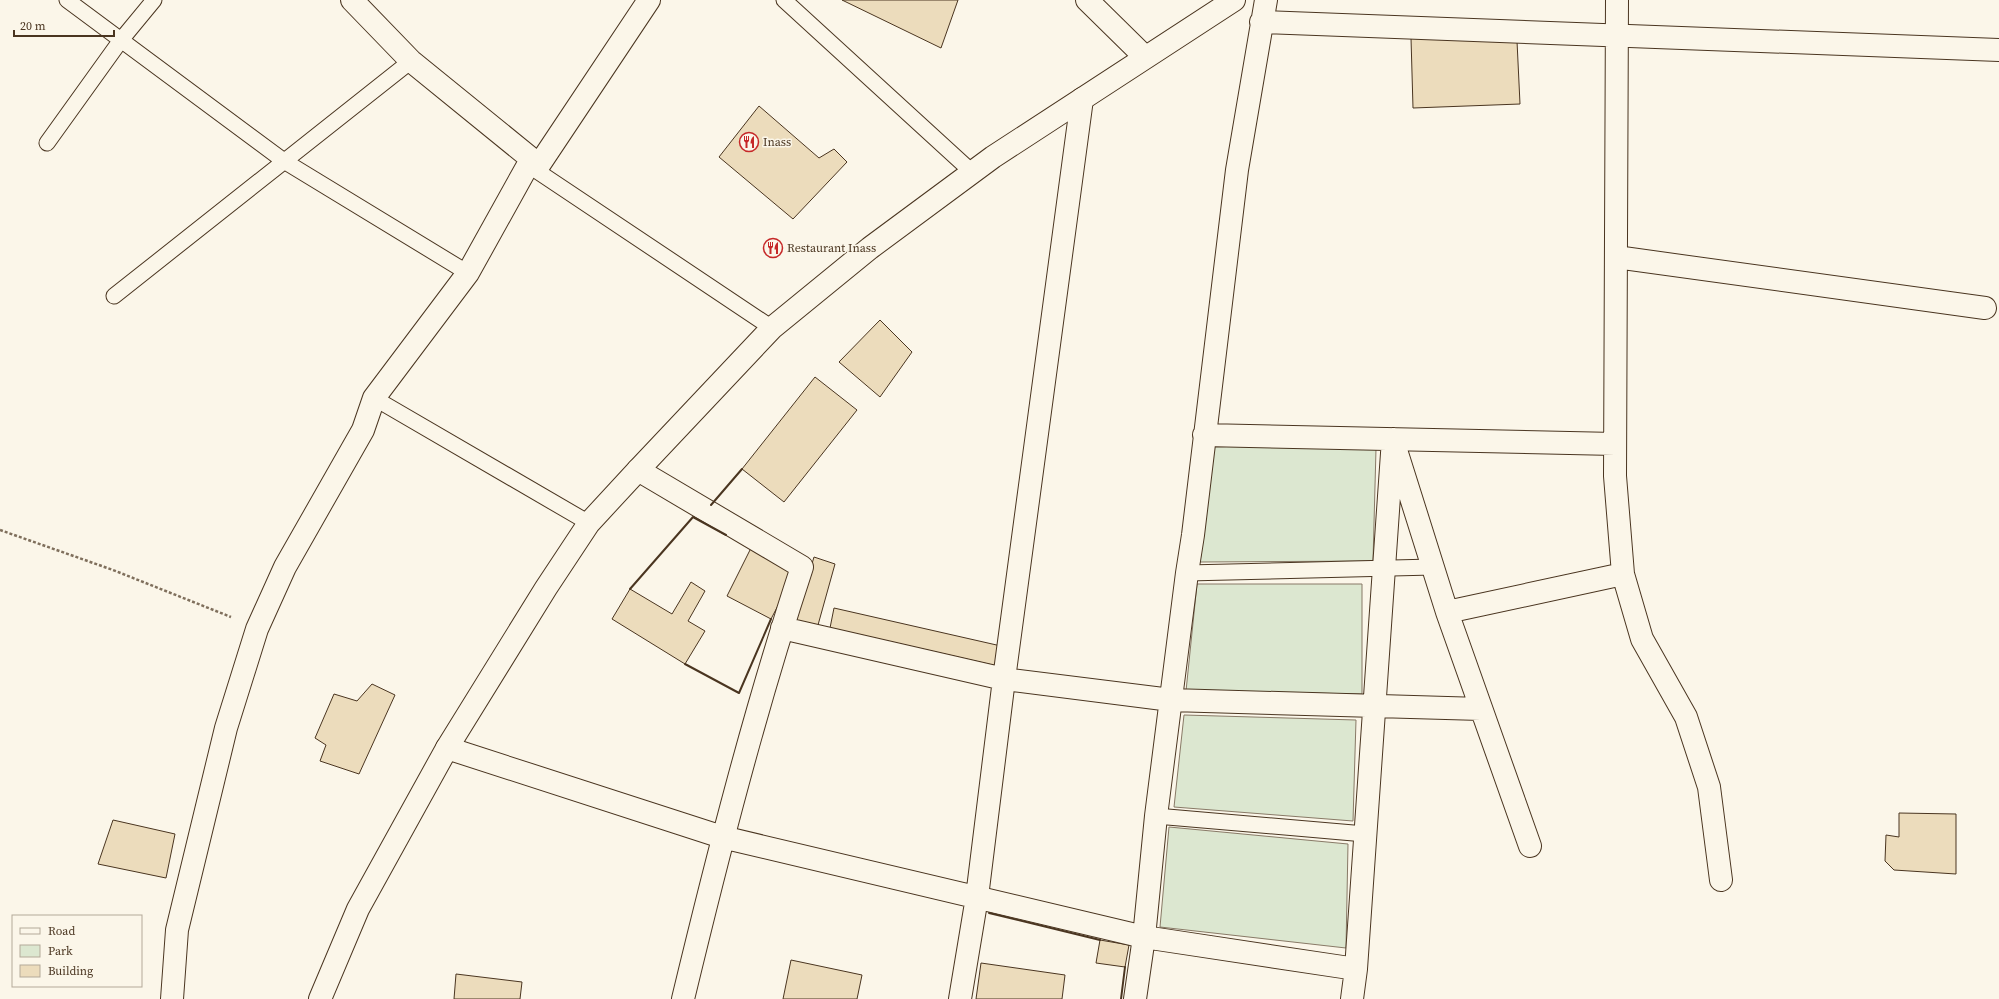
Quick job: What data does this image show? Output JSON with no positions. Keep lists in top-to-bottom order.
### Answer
{
  "places": {
    "restaurant": ["Inass", "Restaurant Inass"]
  },
  "legend": ["Road", "Park", "Building"],
  "scale_bar": "20 m"
}
